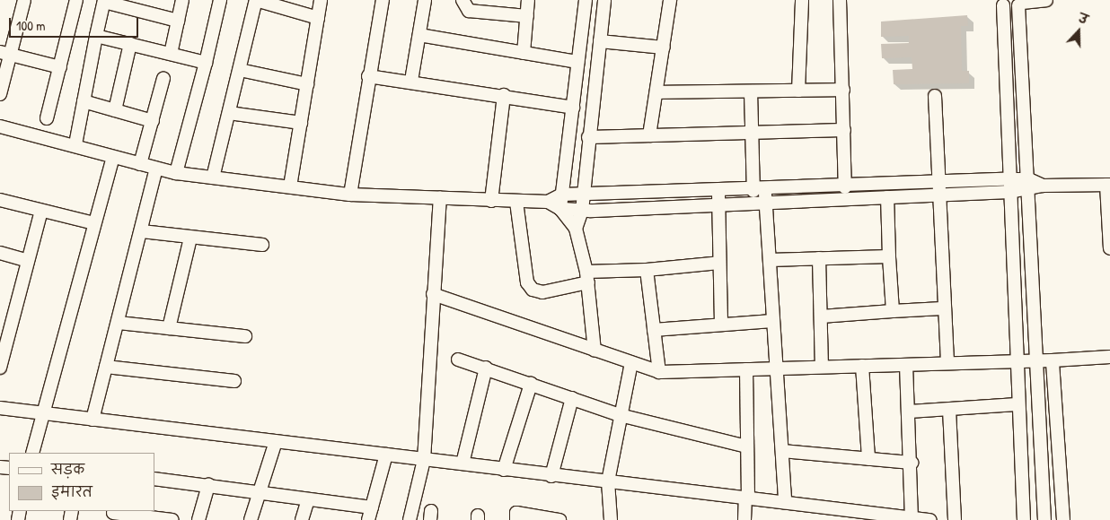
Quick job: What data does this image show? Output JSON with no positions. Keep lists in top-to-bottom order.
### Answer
{
  "legend": ["सड़क", "इमारत"],
  "scale_bar": "100 m",
  "north": "top"
}
